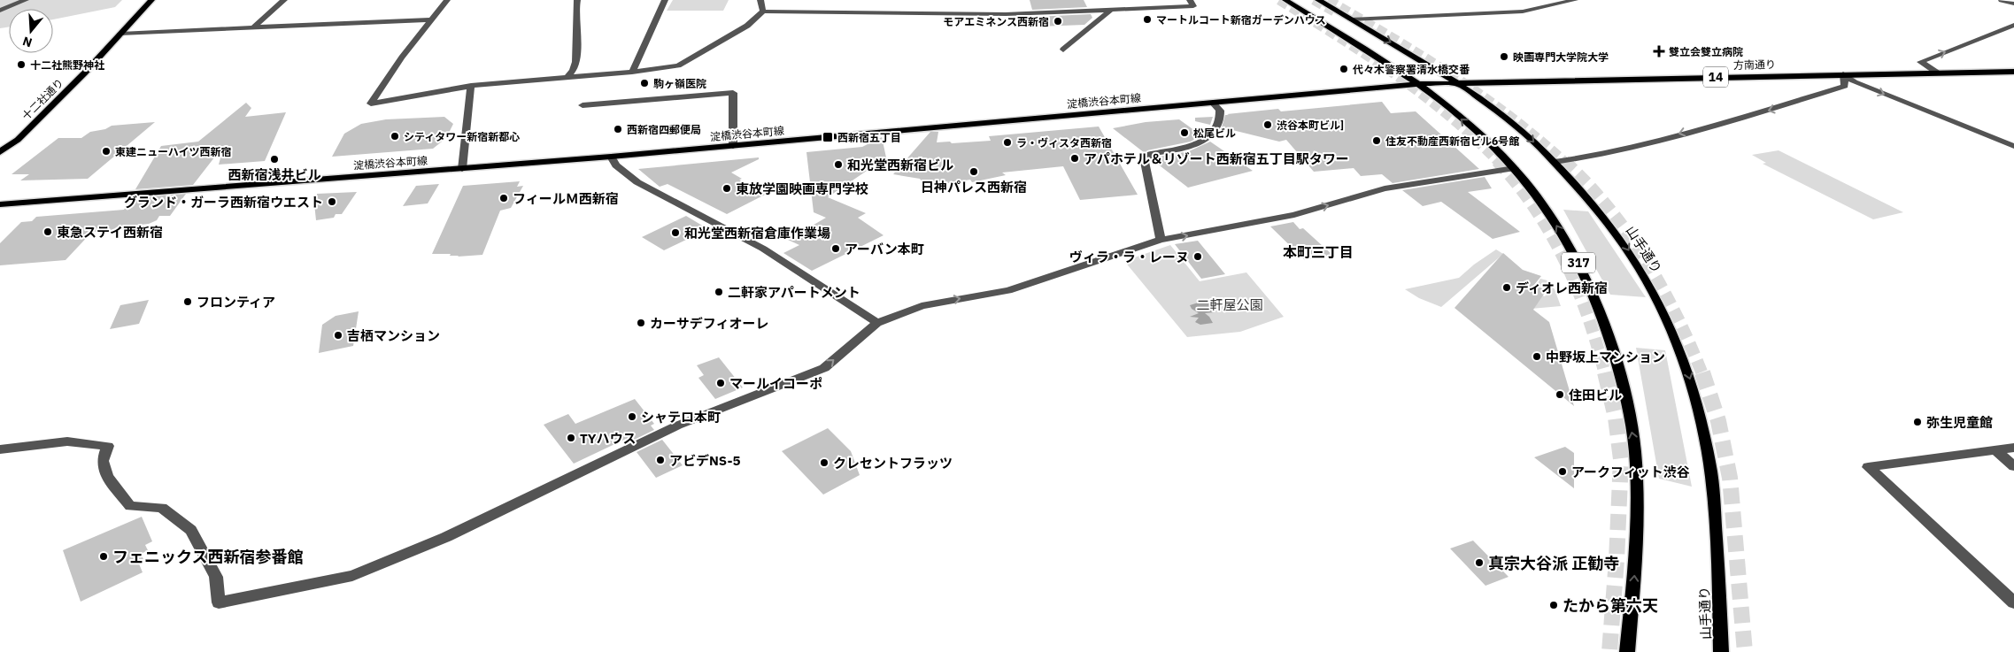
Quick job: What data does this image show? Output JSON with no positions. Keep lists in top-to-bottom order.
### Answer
{
  "streets": {
    "main road": [
      "方南通り",
      "14",
      "十二社通り",
      "淀橋渋谷本町線",
      "山手通り",
      "317"
    ]
  },
  "crossings": [
    ["方南通り", "淀橋渋谷本町線"],
    ["方南通り", "山手通り"],
    ["方南通り", "317"],
    ["淀橋渋谷本町線", "317"]
  ],
  "districts": ["本町三丁目"],
  "parks": ["二軒屋公園"],
  "places": {
    "other": [
      "マートルコート新宿ガーデンハウス",
      "モアエミネンス西新宿",
      "映画専門大学院大学",
      "十二社熊野神社",
      "代々木警察署清水橋交番",
      "駒ヶ嶺医院",
      "渋谷本町ビル]",
      "西新宿四郵便局",
      "松尾ビル",
      "シティタワー新宿新都心",
      "住友不動産西新宿ビル6号館",
      "ラ・ヴィスタ西新宿",
      "東建ニューハイツ西新宿",
      "アパホテル＆リゾート西新宿五丁目駅タワー",
      "西新宿浅井ビル",
      "和光堂西新宿ビル",
      "日神パレス西新宿",
      "東放学園映画専門学校",
      "フィールＭ西新宿",
      "グランド・ガーラ西新宿ウエスト",
      "東急ステイ西新宿",
      "和光堂西新宿倉庫作業場",
      "アーバン本町",
      "ヴィラ・ラ・レーヌ",
      "ディオレ西新宿",
      "二軒家アパートメント",
      "フロンティア",
      "カーサデフィオーレ",
      "吉栖マンション",
      "中野坂上マンション",
      "マールイコーポ",
      "住田ビル",
      "シャテロ本町",
      "弥生児童館",
      "TYハウス",
      "アビデNS-5",
      "クレセントフラッツ",
      "アークフィット渋谷",
      "フェニックス西新宿参番館",
      "真宗大谷派 正勧寺",
      "たから第六天"
    ],
    "health": ["雙立会雙立病院"],
    "transit": ["西新宿五丁目"]
  },
  "north": "bottom"
}
